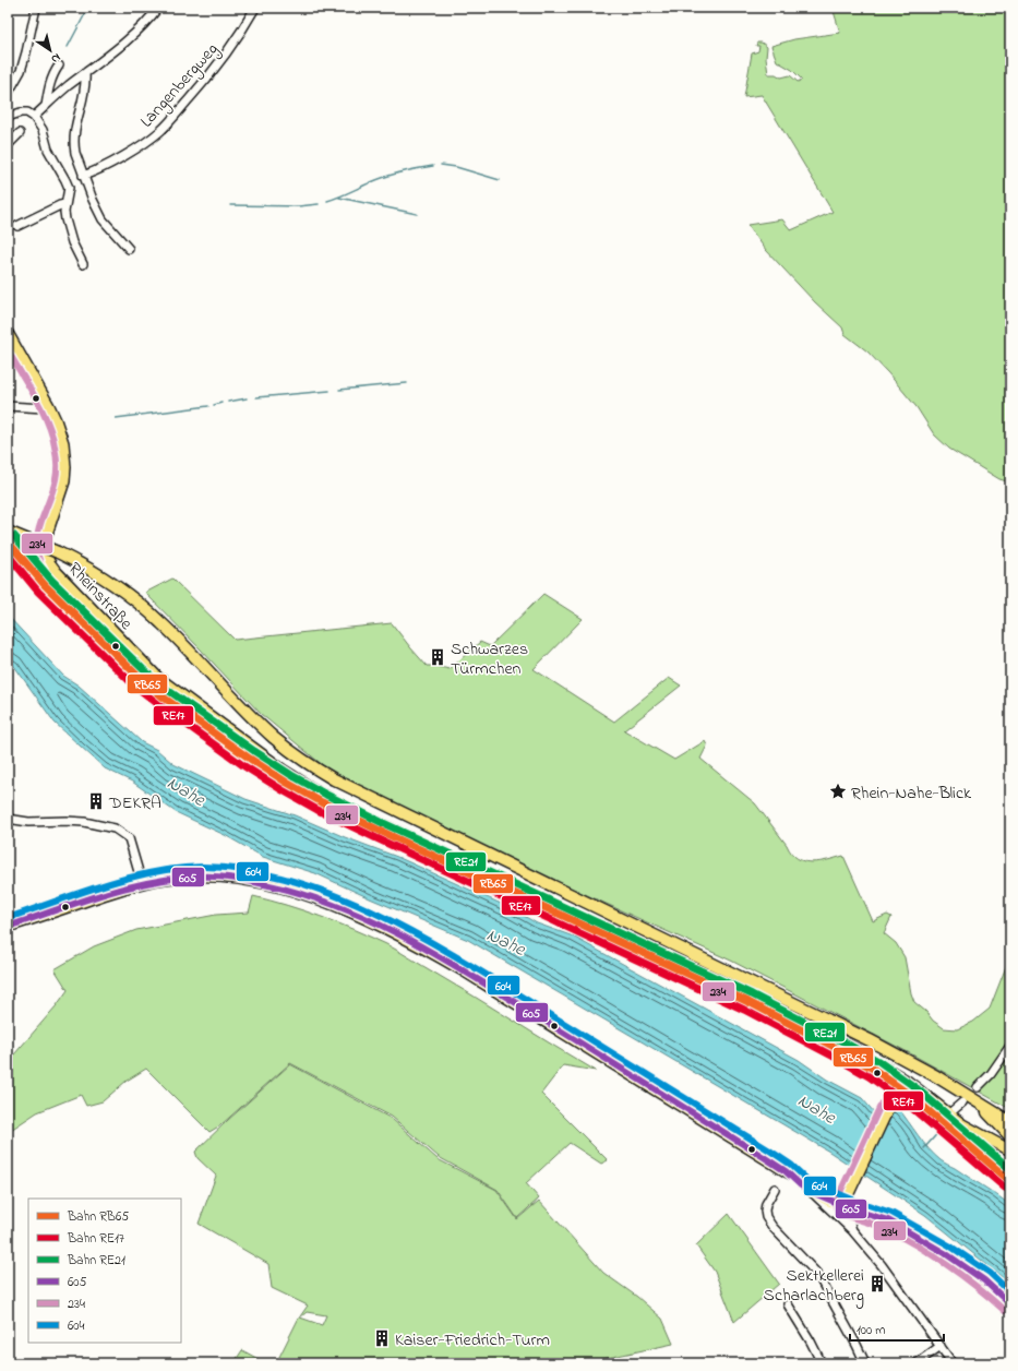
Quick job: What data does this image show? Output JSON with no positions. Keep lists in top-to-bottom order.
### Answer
{
  "streets": {
    "main road": ["Rheinstraße"],
    "street": ["Langenbergweg"]
  },
  "water": ["Nahe"],
  "places": {
    "building": [
      "Schwarzes Türmchen",
      "DEKRA",
      "Sektkellerei Scharlachberg",
      "Kaiser-Friedrich-Turm"
    ],
    "place": ["Rhein-Nahe-Blick"]
  },
  "lines": [
    "transit line 234",
    "rail line RE21",
    "rail line RB65",
    "rail line RE17",
    "transit line 604",
    "transit line 605"
  ],
  "legend": [
    "Bahn RB65",
    "Bahn RE17",
    "Bahn RE21",
    "605",
    "234",
    "604"
  ],
  "scale_bar": "100 m",
  "north": "bottom right"
}
